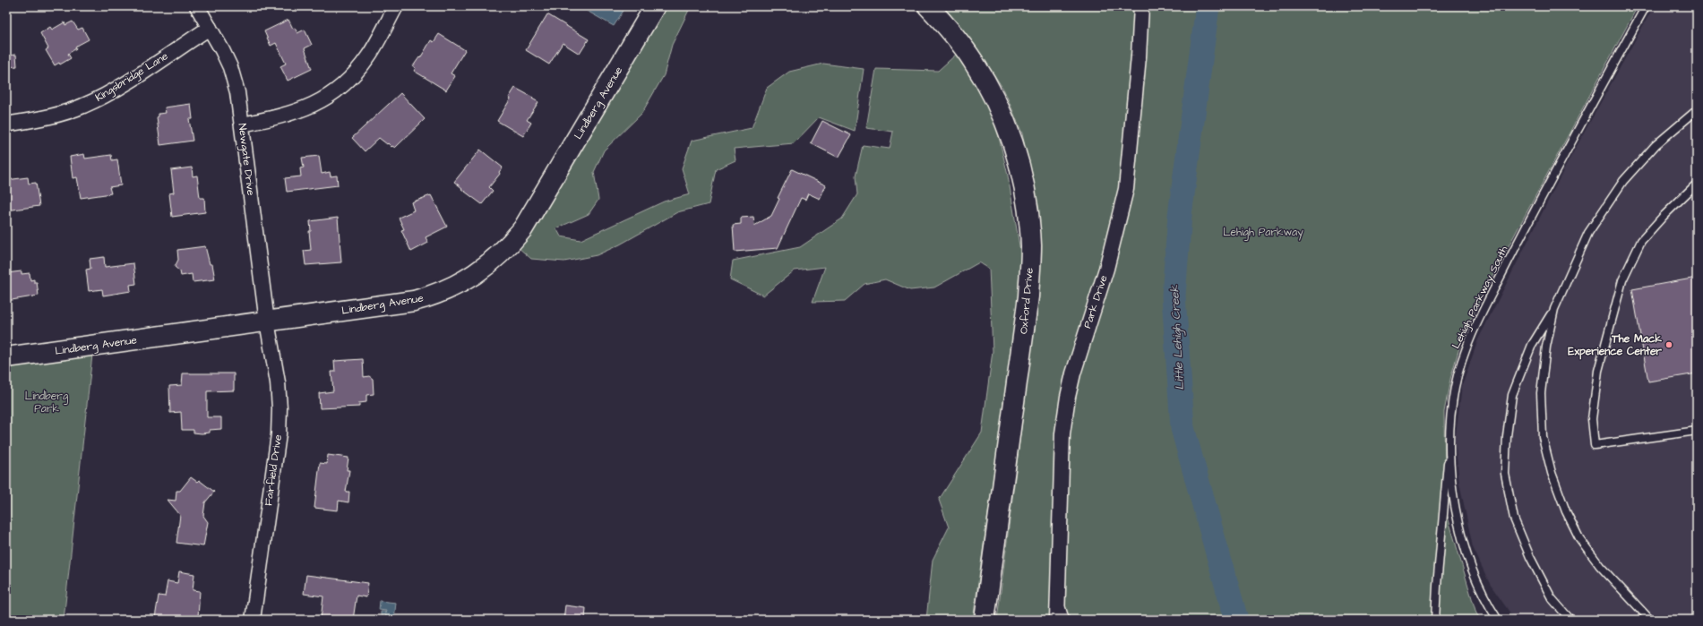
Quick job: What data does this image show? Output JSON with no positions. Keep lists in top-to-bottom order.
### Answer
{
  "streets": {
    "street": [
      "Kingsbridge Lane",
      "Lindberg Avenue",
      "Newgate Drive",
      "Oxford Drive",
      "Park Drive",
      "Fairfield Drive"
    ],
    "lane": ["Lehigh Parkway South"]
  },
  "crossings": [
    ["Kingsbridge Lane", "Newgate Drive"],
    ["Lindberg Avenue", "Newgate Drive"],
    ["Lindberg Avenue", "Fairfield Drive"],
    ["Newgate Drive", "Fairfield Drive"]
  ],
  "water": ["Little Lehigh Creek"],
  "parks": ["Lehigh Parkway", "Lindberg Park"],
  "places": ["The Mack Experience Center"]
}
